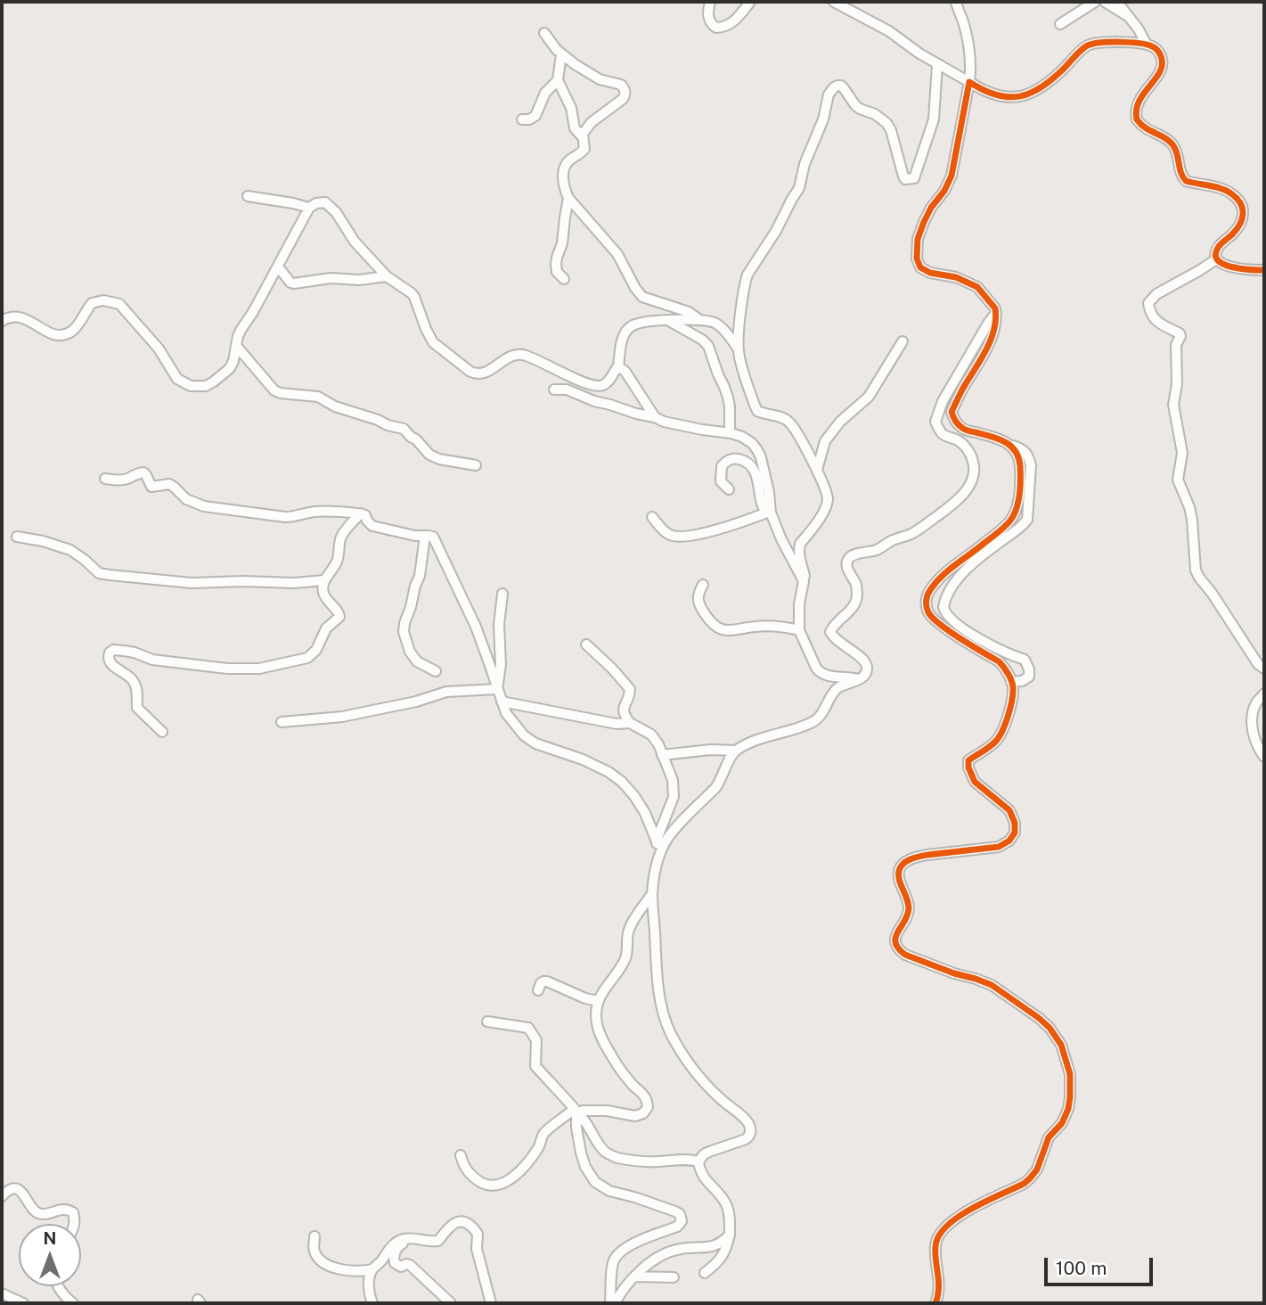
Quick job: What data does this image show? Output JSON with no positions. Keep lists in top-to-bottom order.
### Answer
{
  "scale_bar": "100 m",
  "north": "top"
}
